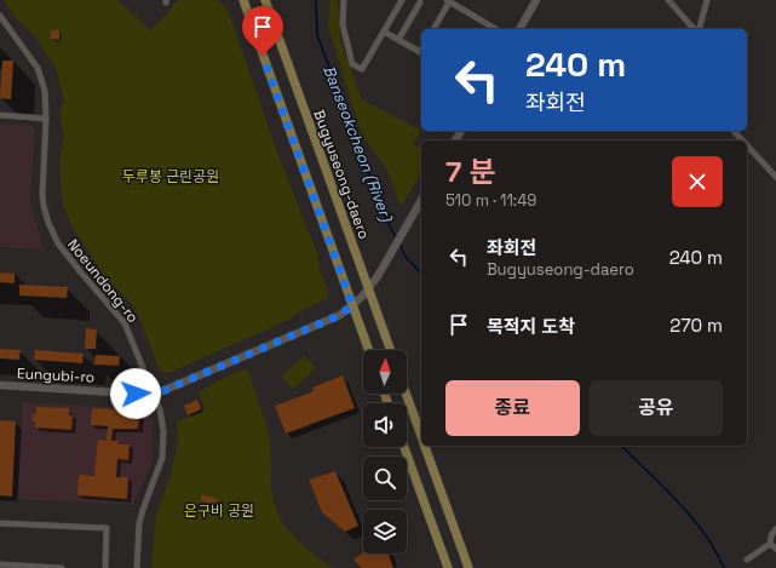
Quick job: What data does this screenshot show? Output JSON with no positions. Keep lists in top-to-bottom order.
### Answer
{
  "streets": {
    "main road": ["Bugyuseong-daero"],
    "street": ["Noeundong-ro", "Eungubi-ro"]
  },
  "crossings": [
    ["Bugyuseong-daero", "Eungubi-ro"],
    ["Noeundong-ro", "Eungubi-ro"]
  ],
  "water": ["Banseokcheon (River)"],
  "parks": ["두루봉 근린공원", "은구비 공원"],
  "north": "top",
  "page": {
    "turn": ["240 m", "좌회전"],
    "heading": ["7 분", "510 m · 11:49"],
    "list": [
      {
        "name": "좌회전",
        "note": "Bugyuseong-daero",
        "value": "240 m"
      },
      {
        "name": "목적지 도착",
        "value": "270 m"
      }
    ],
    "buttons": ["종료", "공유"]
  }
}
